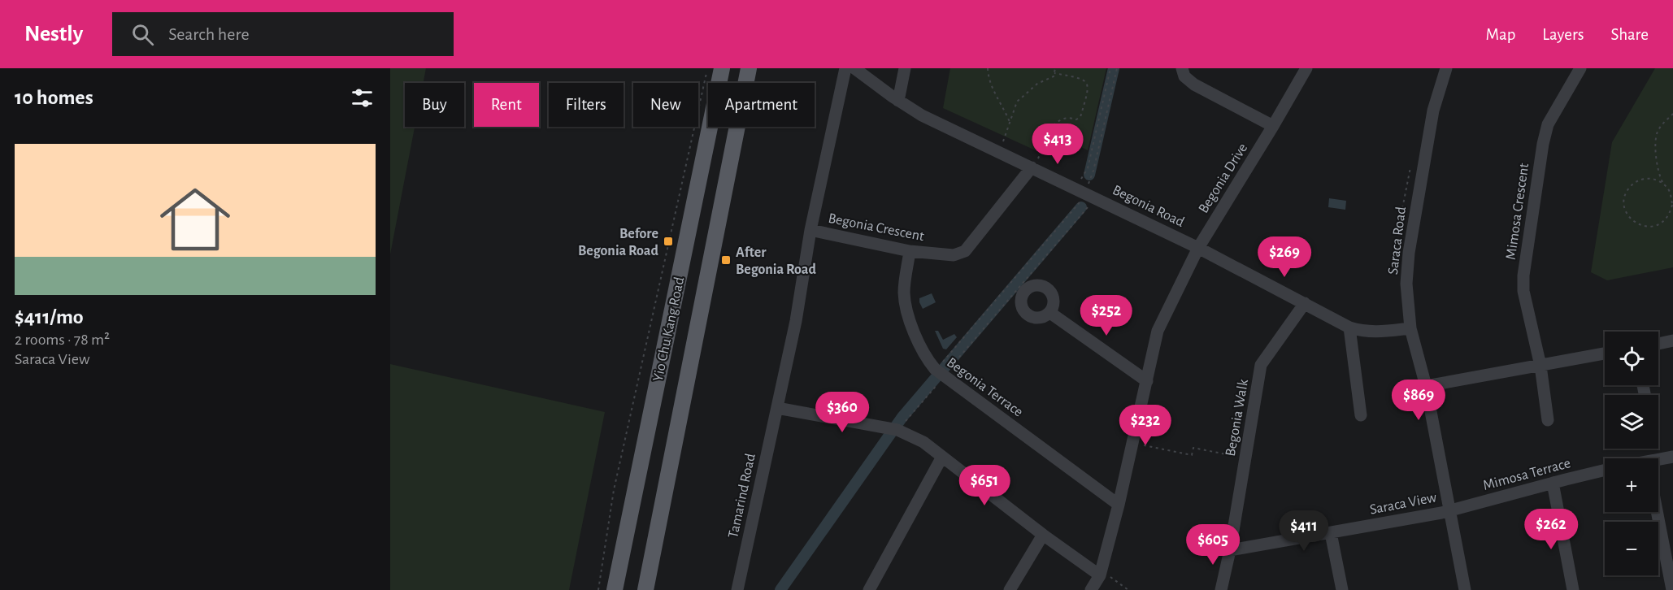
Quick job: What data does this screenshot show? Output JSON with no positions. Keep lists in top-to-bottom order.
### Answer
{
  "streets": {
    "main road": ["Yio Chu Kang Road"],
    "street": [
      "Begonia Drive",
      "Begonia Road",
      "Mimosa Crescent",
      "Begonia Crescent",
      "Saraca Road",
      "Begonia Terrace",
      "Begonia Walk",
      "Mimosa Terrace",
      "Tamarind Road",
      "Saraca View"
    ]
  },
  "crossings": [
    ["Begonia Drive", "Begonia Road"],
    ["Begonia Drive", "Begonia Terrace"],
    ["Begonia Road", "Begonia Crescent"],
    ["Begonia Road", "Saraca Road"],
    ["Begonia Road", "Begonia Walk"],
    ["Begonia Crescent", "Begonia Terrace"],
    ["Begonia Crescent", "Tamarind Road"],
    ["Saraca Road", "Mimosa Terrace"],
    ["Saraca Road", "Saraca View"],
    ["Begonia Walk", "Saraca View"],
    ["Mimosa Terrace", "Saraca View"]
  ],
  "places": {
    "transit": ["Before Begonia Road", "After Begonia Road"]
  },
  "page": {
    "header": "Nestly",
    "search": "Search here",
    "nav": ["Map", "Layers", "Share"],
    "heading": "10 homes",
    "chip": [
      "Buy",
      "Rent",
      "Filters",
      "New",
      "Apartment"
    ],
    "price": [
      "$413",
      "$269",
      "$252",
      "$869",
      "$360",
      "$232",
      "$651",
      "$262",
      "$411",
      "$605"
    ],
    "list": [
      {
        "name": "$411/mo",
        "note": "2 rooms · 78 m² · Saraca View"
      }
    ],
    "map_buttons": ["+", "−"]
  }
}
